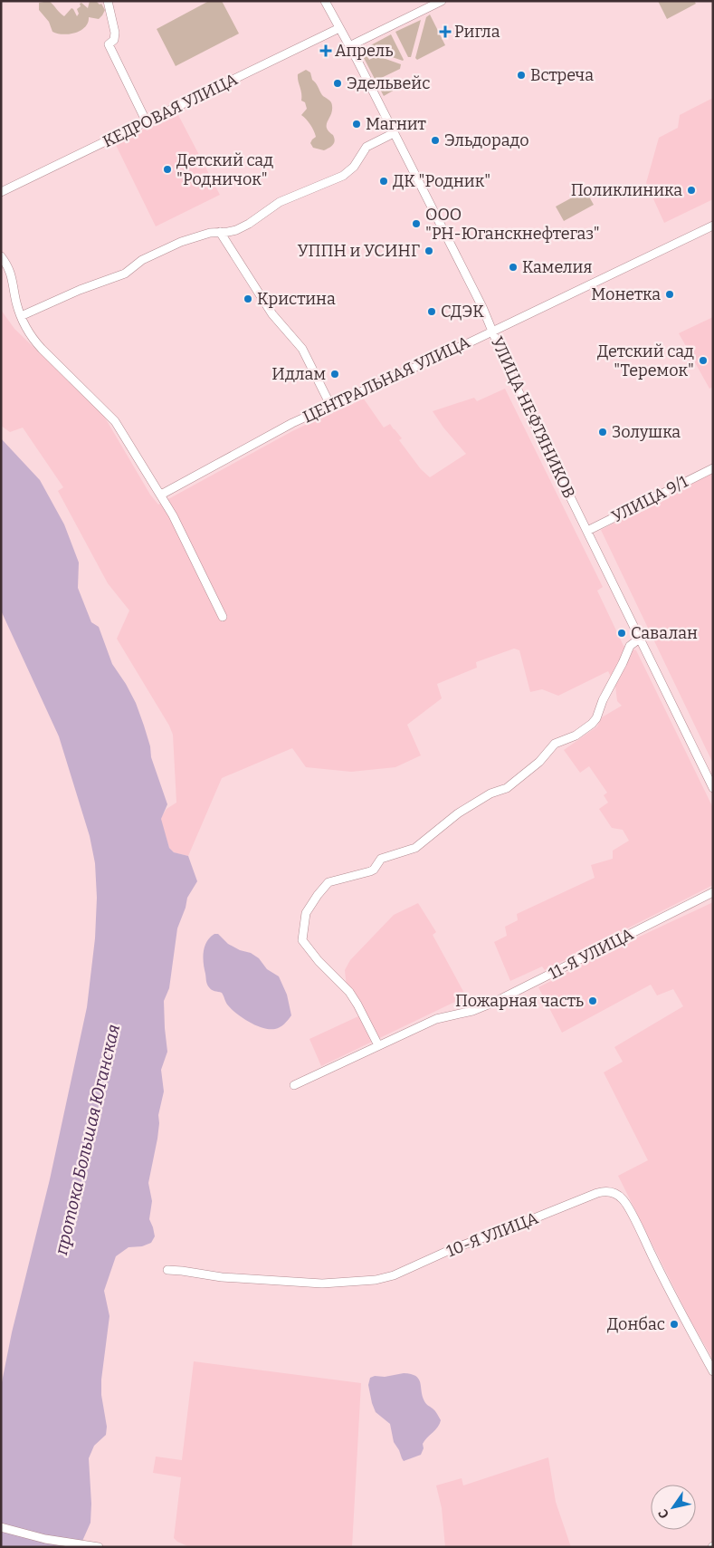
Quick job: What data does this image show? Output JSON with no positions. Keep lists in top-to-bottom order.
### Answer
{
  "streets": {
    "street": [
      "КЕДРОВАЯ УЛИЦА",
      "ЦЕНТРАЛЬНАЯ УЛИЦА",
      "УЛИЦА НЕФТЯНИКОВ",
      "УЛИЦА 9/1",
      "11-Я УЛИЦА",
      "10-Я УЛИЦА"
    ]
  },
  "crossings": [
    ["КЕДРОВАЯ УЛИЦА", "УЛИЦА НЕФТЯНИКОВ"],
    ["ЦЕНТРАЛЬНАЯ УЛИЦА", "УЛИЦА НЕФТЯНИКОВ"],
    ["УЛИЦА НЕФТЯНИКОВ", "УЛИЦА 9/1"]
  ],
  "water": ["протока Большая Юганская"],
  "places": {
    "health": ["Ригла", "Апрель"],
    "other": [
      "Встреча",
      "Эдельвейс",
      "Магнит",
      "Эльдорадо",
      "Детский сад \"Родничок\"",
      "ДК \"Родник\"",
      "Поликлиника",
      "ООО \"РН-Юганскнефтегаз\"",
      "УППН и УСИНГ",
      "Камелия",
      "Монетка",
      "Кристина",
      "СДЭК",
      "Детский сад \"Теремок\"",
      "Идлам",
      "Золушка",
      "Савалан",
      "Пожарная часть",
      "Донбас"
    ]
  },
  "north": "bottom left"
}
